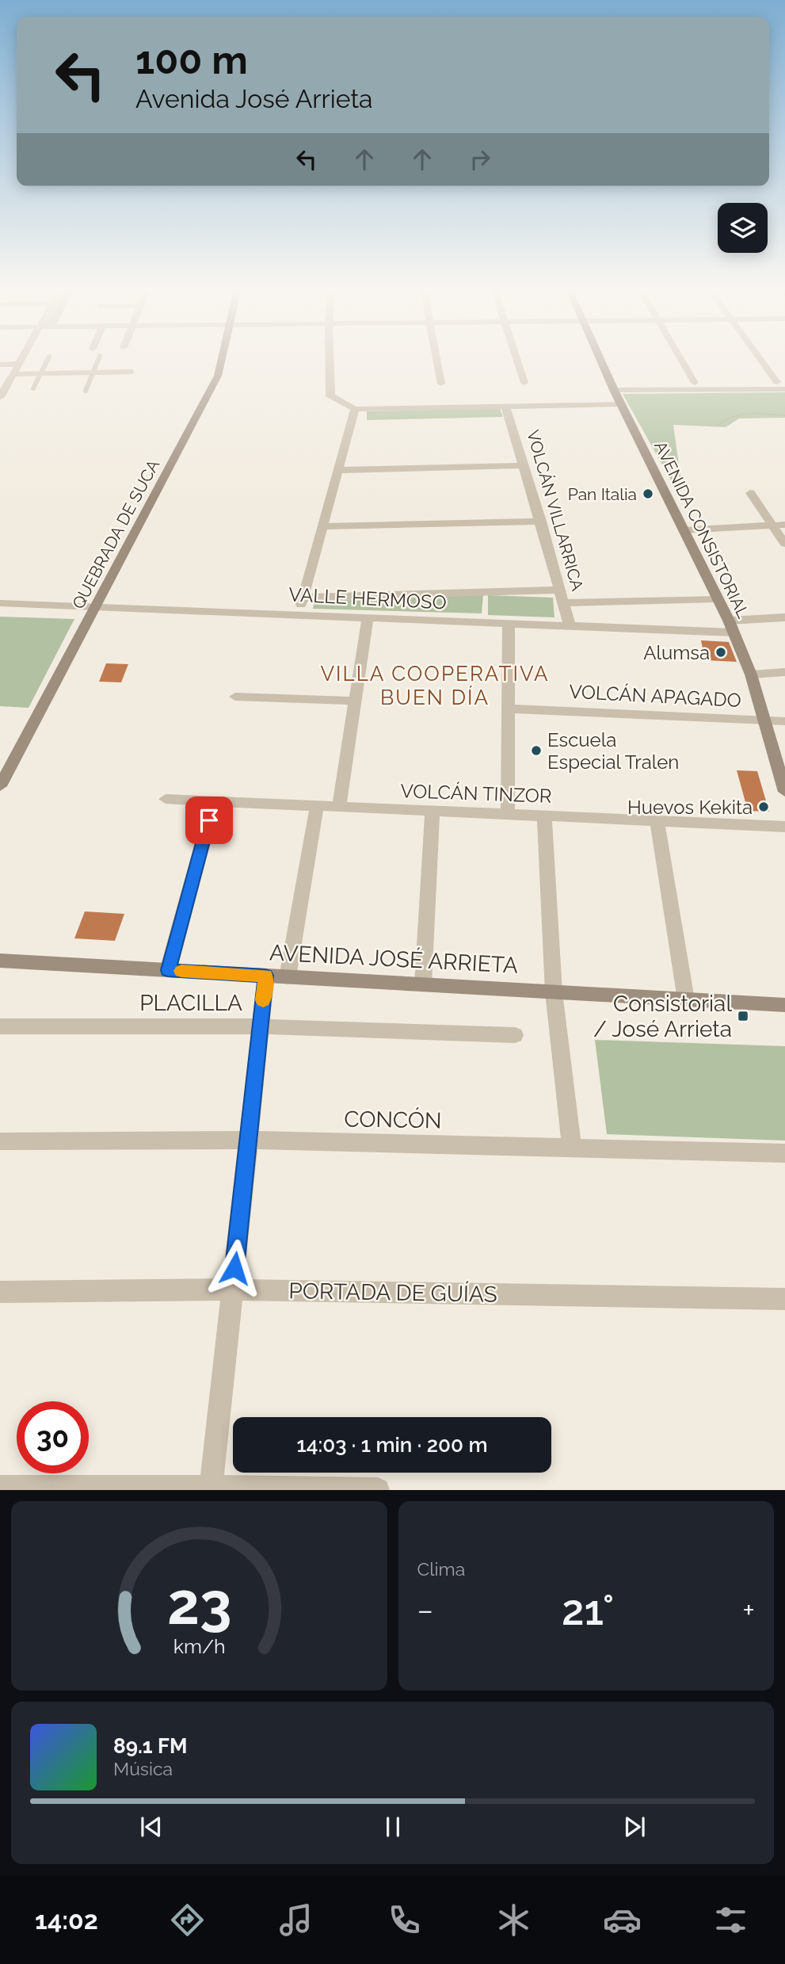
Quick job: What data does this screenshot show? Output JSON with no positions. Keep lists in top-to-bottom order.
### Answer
{
  "streets": {
    "street": [
      "VOLCÁN VILLARRICA",
      "AVENIDA CONSISTORIAL",
      "QUEBRADA DE SUCA",
      "VALLE HERMOSO",
      "VOLCÁN APAGADO",
      "VOLCÁN TINZOR",
      "AVENIDA JOSÉ ARRIETA",
      "PLACILLA",
      "CONCÓN",
      "PORTADA DE GUÍAS"
    ]
  },
  "crossings": [
    ["VOLCÁN VILLARRICA", "VALLE HERMOSO"],
    ["AVENIDA CONSISTORIAL", "VALLE HERMOSO"],
    ["AVENIDA CONSISTORIAL", "VOLCÁN APAGADO"],
    ["QUEBRADA DE SUCA", "VALLE HERMOSO"]
  ],
  "districts": ["VILLA COOPERATIVA BUEN DÍA"],
  "places": {
    "other": [
      "Pan Italia",
      "Alumsa",
      "Escuela Especial Tralen",
      "Huevos Kekita"
    ],
    "transit": ["Consistorial / José Arrieta"]
  },
  "page": {
    "turn": ["100 m", "Avenida José Arrieta"],
    "limit": "30",
    "trip": "14:03 · 1 min · 200 m",
    "tile": "Clima",
    "heat": ["−", "21°", "+"],
    "song": ["89.1 FM", "Música"],
    "tabs": "14:02",
    "gauge": ["23", "km/h"]
  }
}
